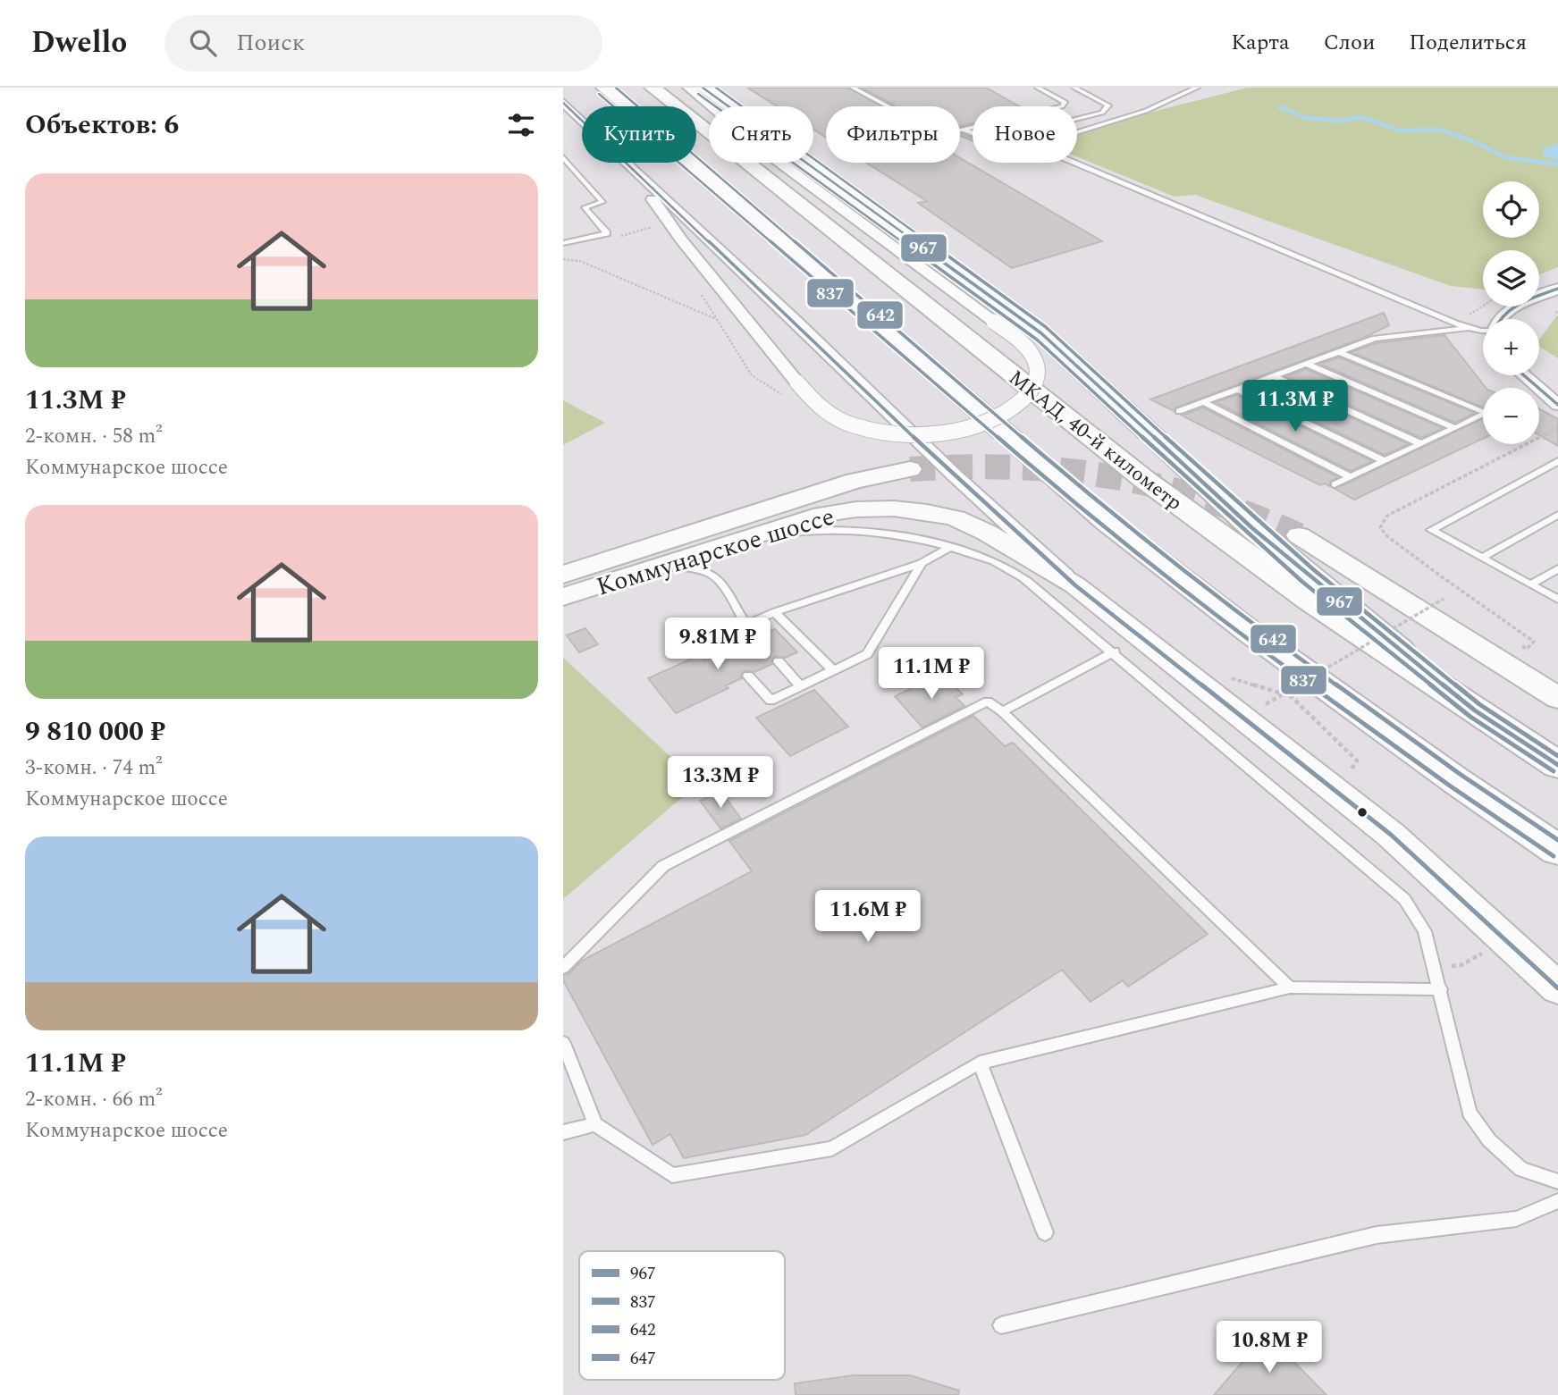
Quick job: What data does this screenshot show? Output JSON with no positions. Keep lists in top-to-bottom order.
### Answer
{
  "streets": {
    "main road": ["МКАД, 40-й километр", "Коммунарское шоссе"]
  },
  "lines": [
    "transit line 967",
    "transit line 642",
    "transit line 837",
    "transit line 647"
  ],
  "legend": [
    "967",
    "837",
    "642",
    "647"
  ],
  "page": {
    "header": "Dwello",
    "search": "Поиск",
    "nav": ["Карта", "Слои", "Поделиться"],
    "heading": "Объектов: 6",
    "chip": [
      "Купить",
      "Снять",
      "Фильтры",
      "Новое"
    ],
    "list": [
      {
        "name": "11.3M ₽",
        "note": "2-комн. · 58 m² · Коммунарское шоссе"
      },
      {
        "name": "9 810 000 ₽",
        "note": "3-комн. · 74 m² · Коммунарское шоссе"
      },
      {
        "name": "11.1M ₽",
        "note": "2-комн. · 66 m² · Коммунарское шоссе"
      }
    ],
    "map_buttons": ["+", "−"],
    "price": [
      "11.3M ₽",
      "9.81M ₽",
      "11.1M ₽",
      "13.3M ₽",
      "11.6M ₽",
      "10.8M ₽"
    ]
  }
}
